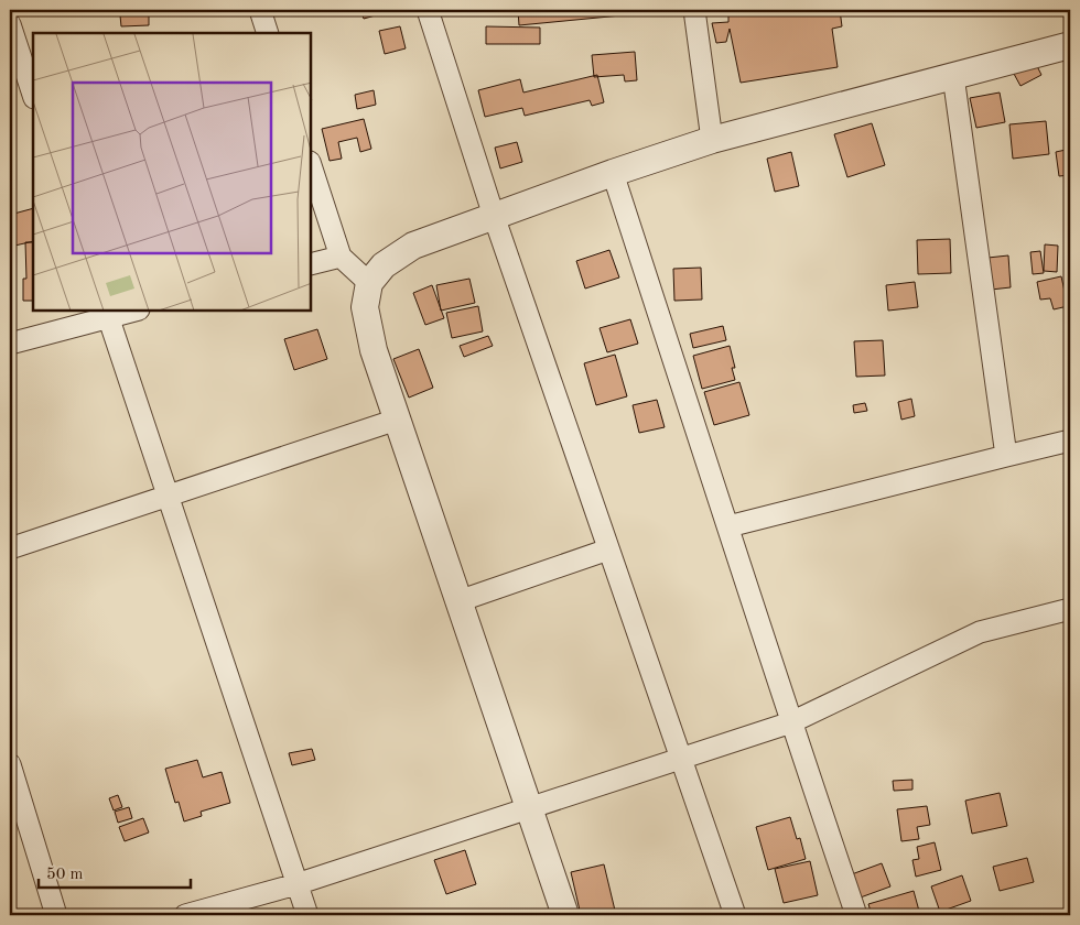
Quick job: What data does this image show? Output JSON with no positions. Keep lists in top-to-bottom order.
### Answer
{
  "scale_bar": "50 m"
}
